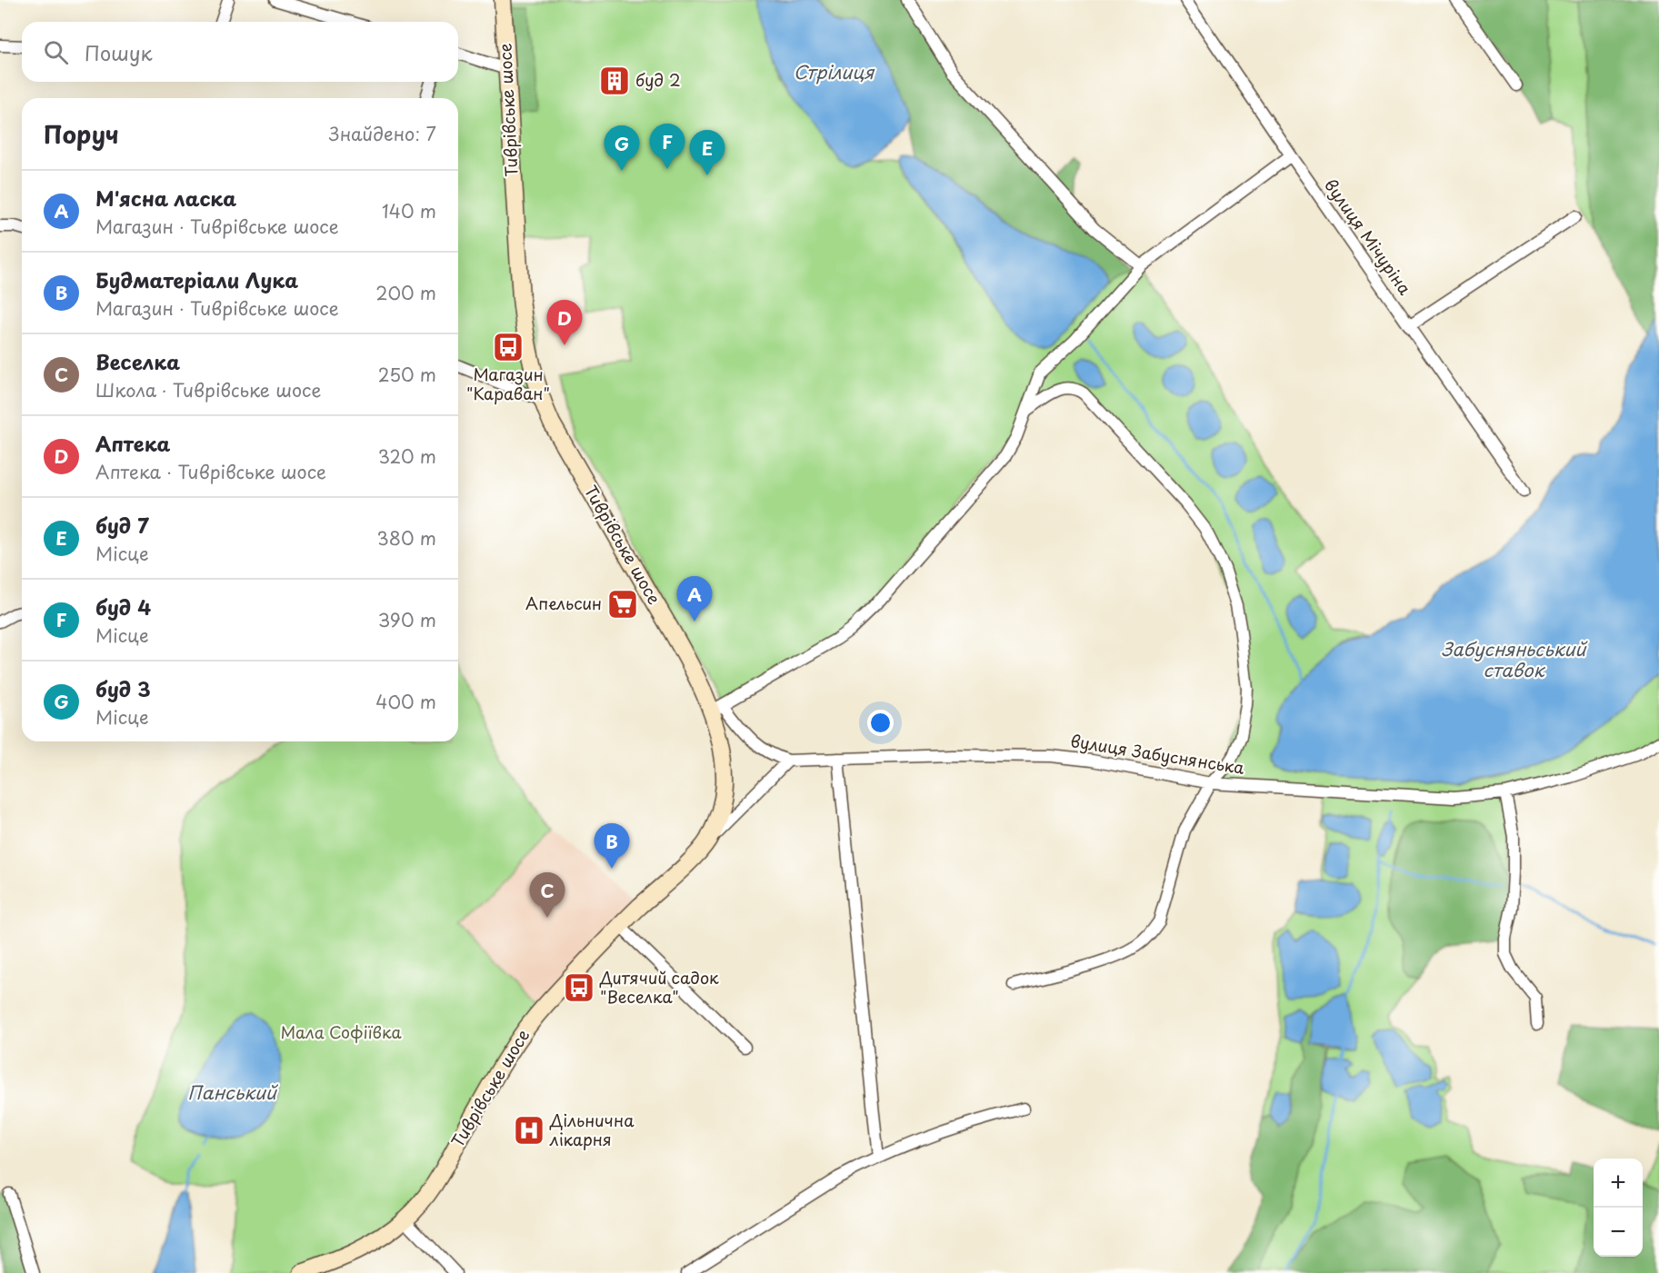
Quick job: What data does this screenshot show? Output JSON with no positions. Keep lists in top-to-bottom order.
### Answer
{
  "streets": {
    "main road": ["Тиврівське шосе"],
    "street": ["вулиця Мічуріна", "вулиця Забуснянська"]
  },
  "water": ["Стрілиця", "Забусняньський ставок", "Панський"],
  "parks": ["Мала Софіївка"],
  "places": {
    "building": ["буд 2"],
    "bus stop": ["Магазин \"Караван\"", "Дитячий садок \"Веселка\""],
    "supermarket": ["Апельсин"],
    "hospital": ["Дільнична лікарня"]
  },
  "page": {
    "search": "Пошук",
    "heading": ["Поруч", "Знайдено: 7"],
    "pins": [
      "F",
      "G",
      "E",
      "D",
      "A",
      "B",
      "C"
    ],
    "list": [
      {
        "mark": "A",
        "name": "М'ясна ласка",
        "note": "Магазин · Тиврівське шосе",
        "value": "140 m"
      },
      {
        "mark": "B",
        "name": "Будматеріали Лука",
        "note": "Магазин · Тиврівське шосе",
        "value": "200 m"
      },
      {
        "mark": "C",
        "name": "Веселка",
        "note": "Школа · Тиврівське шосе",
        "value": "250 m"
      },
      {
        "mark": "D",
        "name": "Аптека",
        "note": "Аптека · Тиврівське шосе",
        "value": "320 m"
      },
      {
        "mark": "E",
        "name": "буд 7",
        "note": "Місце",
        "value": "380 m"
      },
      {
        "mark": "F",
        "name": "буд 4",
        "note": "Місце",
        "value": "390 m"
      },
      {
        "mark": "G",
        "name": "буд 3",
        "note": "Місце",
        "value": "400 m"
      }
    ],
    "map_buttons": ["+", "−"]
  }
}
